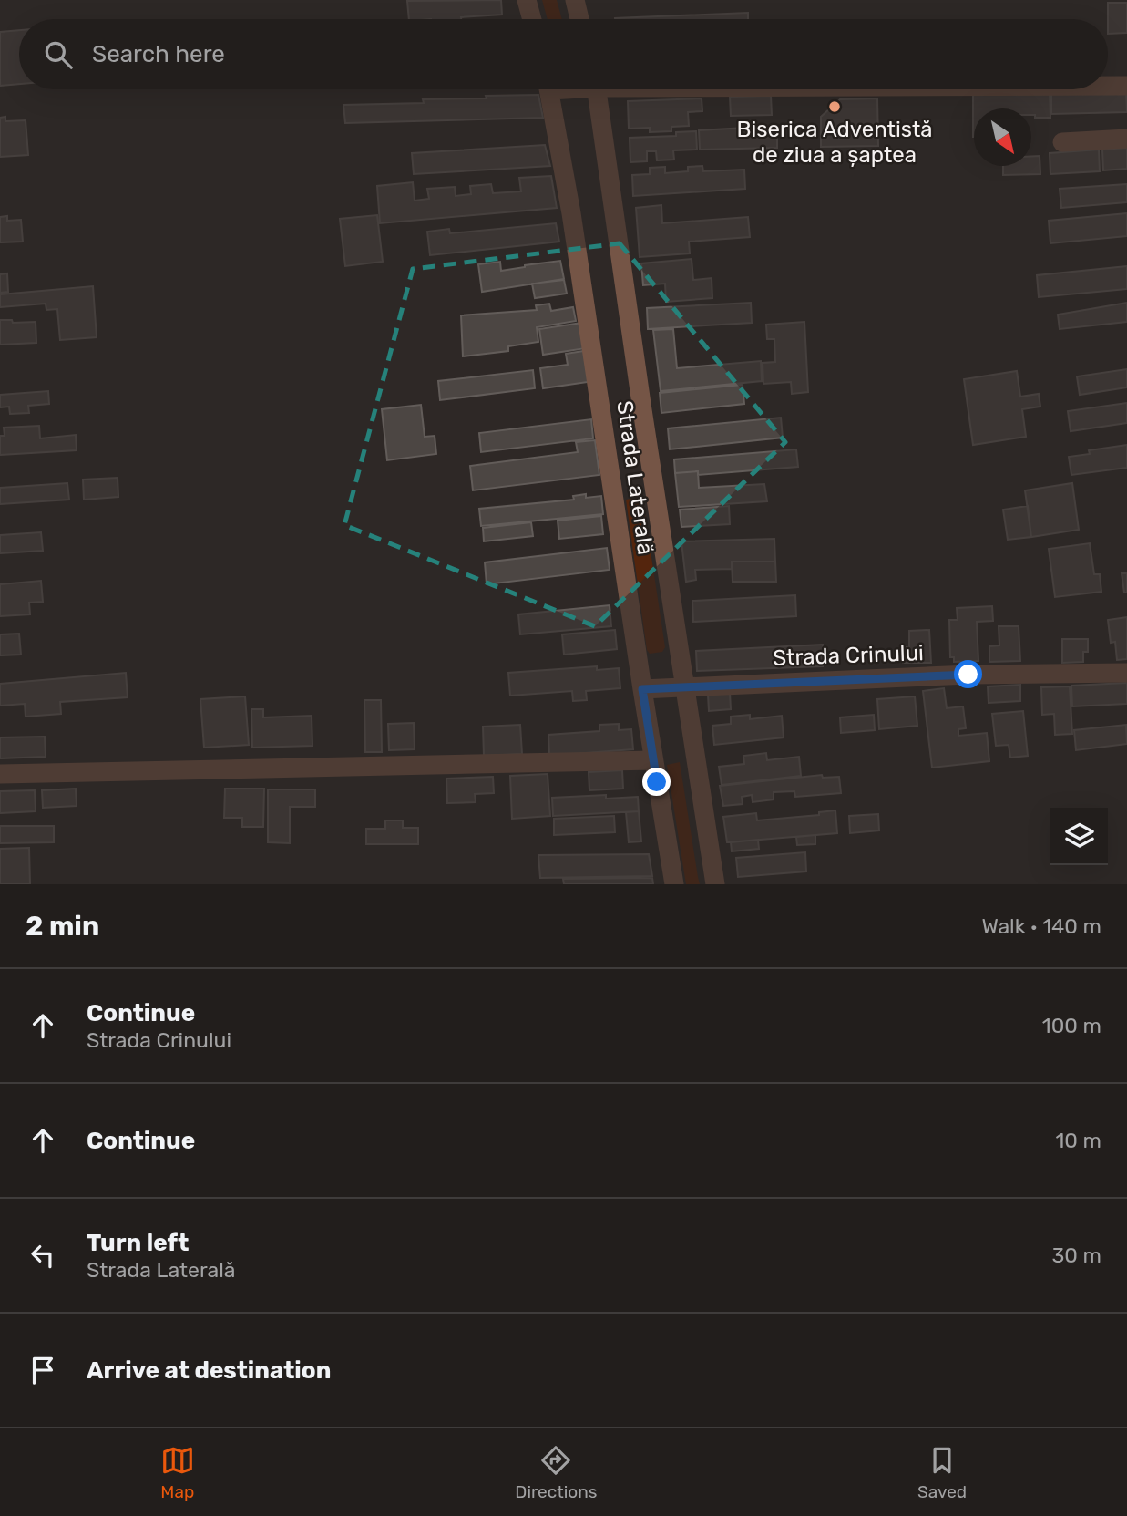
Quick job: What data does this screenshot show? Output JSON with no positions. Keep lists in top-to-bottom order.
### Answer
{
  "streets": {
    "street": ["Strada Laterală", "Strada Crinului"]
  },
  "crossings": [
    ["Strada Laterală", "Strada Crinului"]
  ],
  "places": ["Biserica Adventistă de ziua a șaptea"],
  "north": "bottom right",
  "page": {
    "search": "Search here",
    "heading": ["2 min", "Walk · 140 m"],
    "list": [
      ["Continue", "Strada Crinului", "100 m"],
      ["Continue", "10 m"],
      ["Turn left", "Strada Laterală", "30 m"],
      "Arrive at destination"
    ],
    "nav": ["Map", "Directions", "Saved"]
  }
}
